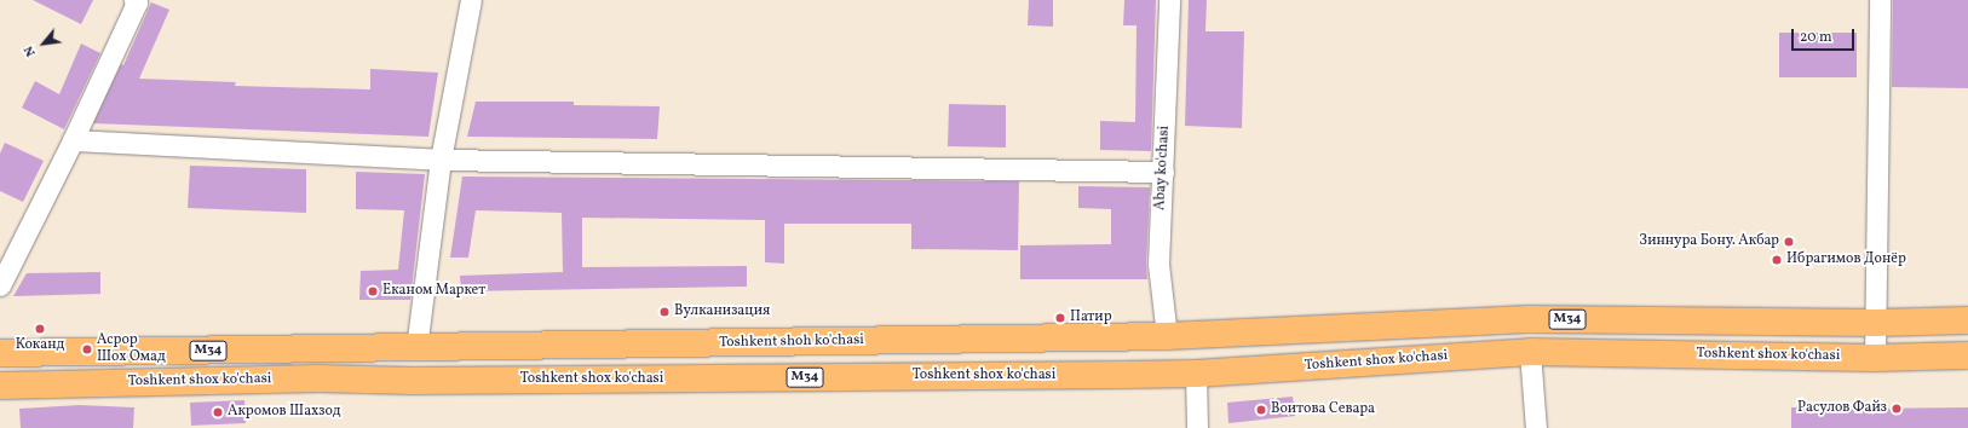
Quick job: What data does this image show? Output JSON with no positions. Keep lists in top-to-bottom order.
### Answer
{
  "streets": {
    "main road": ["M34", "Toshkent shoh ko'chasi", "Toshkent shox ko'chasi"],
    "street": ["Abay ko'chasi"]
  },
  "crossings": [
    ["Abay ko'chasi", "M34"],
    ["Abay ko'chasi", "Toshkent shoh ko'chasi"],
    ["M34", "Toshkent shoh ko'chasi"],
    ["Toshkent shoh ko'chasi", "Toshkent shox ko'chasi"]
  ],
  "places": [
    "Зиннура Бону. Акбар",
    "Ибрагимов Донёр",
    "Еканом Маркет",
    "Вулканизация",
    "Патир",
    "Коканд",
    "Асрор Шох Омад",
    "Расулов Файз",
    "Воитова Севара",
    "Акромов Шахзод"
  ],
  "scale_bar": "20 m",
  "north": "bottom left"
}
